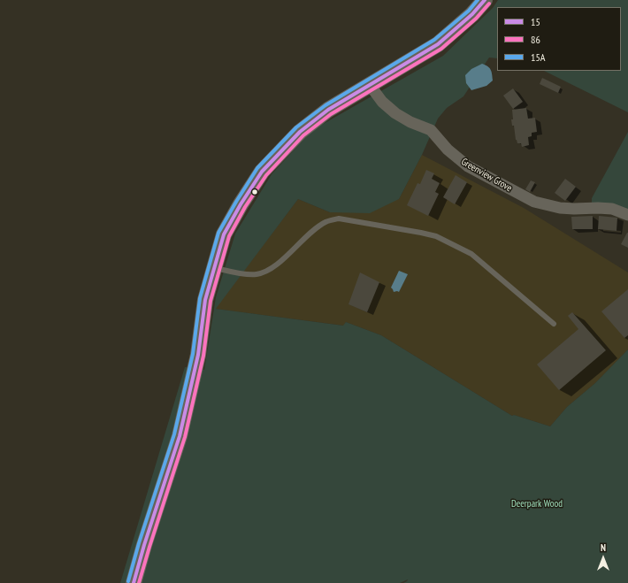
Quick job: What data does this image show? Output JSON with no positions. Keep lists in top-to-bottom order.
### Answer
{
  "streets": {
    "street": ["Greenview Grove"]
  },
  "parks": ["Deerpark Wood"],
  "lines": ["transit line 15", "transit line 15A", "transit line 86"],
  "legend": ["15", "86", "15A"],
  "north": "top"
}
